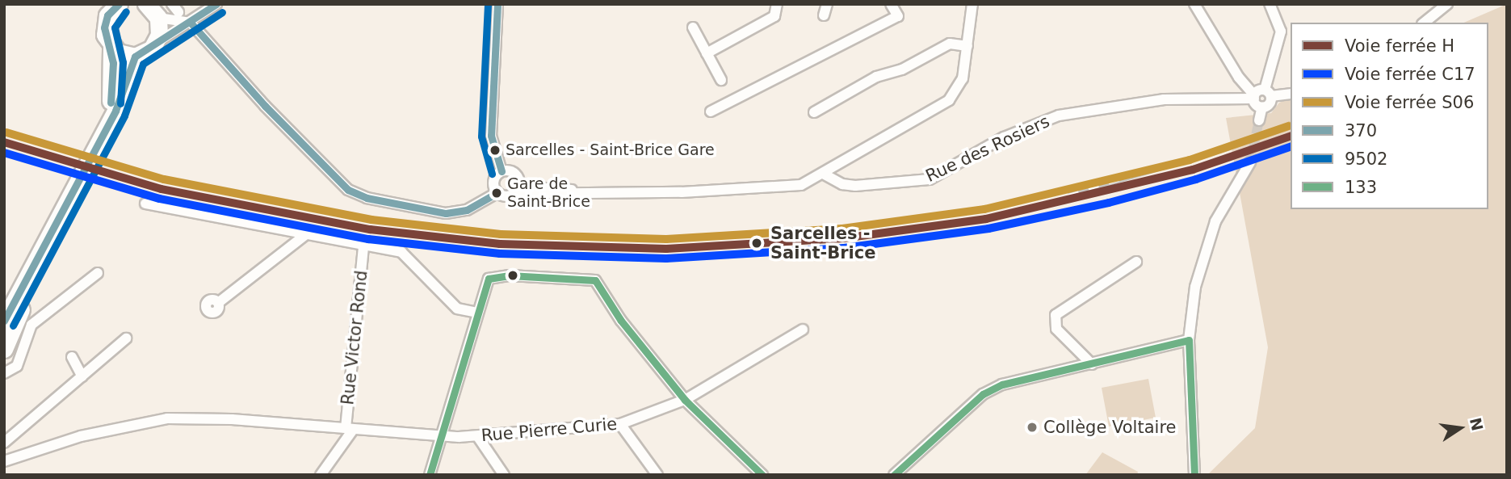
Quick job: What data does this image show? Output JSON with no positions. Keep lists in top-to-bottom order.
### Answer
{
  "streets": {
    "street": ["Rue des Rosiers", "Rue Victor Rond", "Rue Pierre Curie"]
  },
  "crossings": [
    ["Rue Victor Rond", "Rue Pierre Curie"]
  ],
  "places": [
    "Sarcelles - Saint-Brice Gare",
    "Gare de Saint-Brice",
    "Sarcelles - Saint-Brice",
    "Collège Voltaire"
  ],
  "lines": [
    "transit line 370",
    "transit line 9502",
    "rail line S06",
    "rail line H",
    "rail line C17",
    "transit line 133"
  ],
  "legend": [
    "Voie ferrée H",
    "Voie ferrée C17",
    "Voie ferrée S06",
    "370",
    "9502",
    "133"
  ],
  "north": "right"
}
